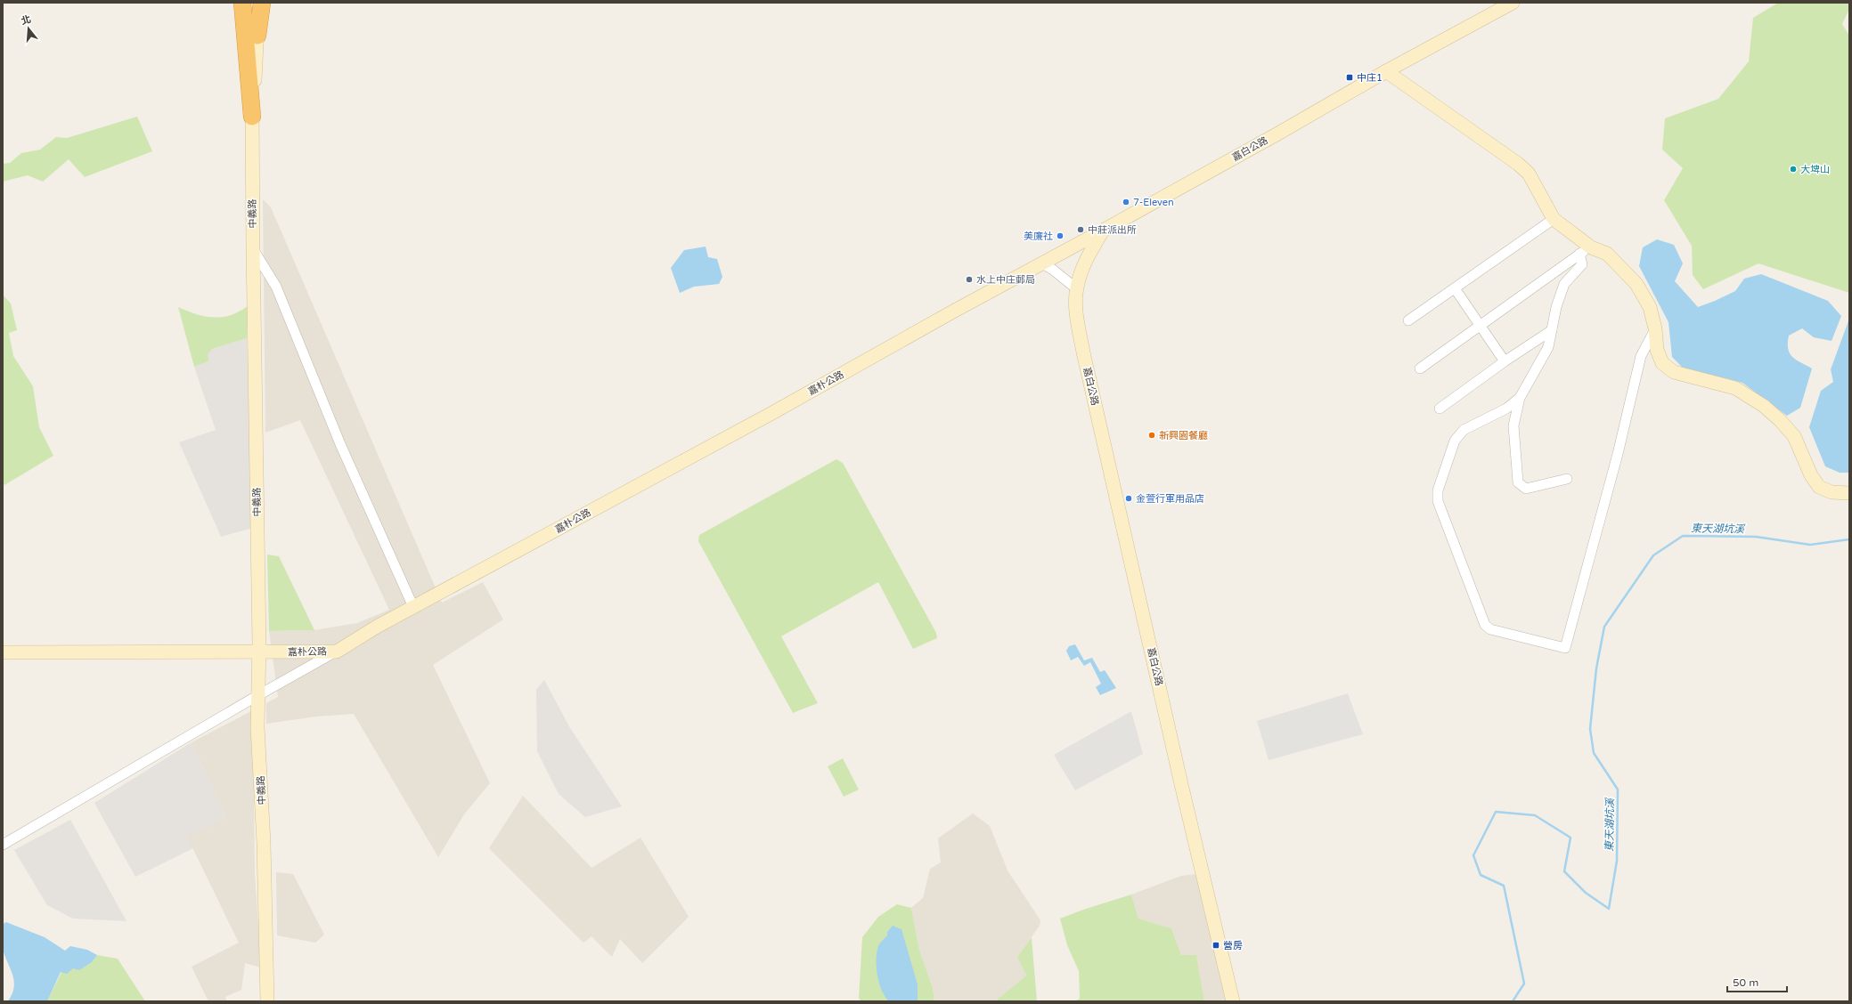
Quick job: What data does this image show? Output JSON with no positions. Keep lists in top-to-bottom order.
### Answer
{
  "streets": {
    "main road": ["嘉白公路", "中義路", "嘉朴公路"]
  },
  "crossings": [
    ["嘉白公路", "嘉朴公路"],
    ["中義路", "嘉朴公路"]
  ],
  "water": ["東天湖坑溪"],
  "places": {
    "transit": ["中庄1", "營房"],
    "other": [
      "大埤山",
      "7-Eleven",
      "中莊派出所",
      "美廉社",
      "水上中庄郵局",
      "新興園餐廳",
      "金萱行軍用品店"
    ]
  },
  "scale_bar": "50 m",
  "north": "top"
}
